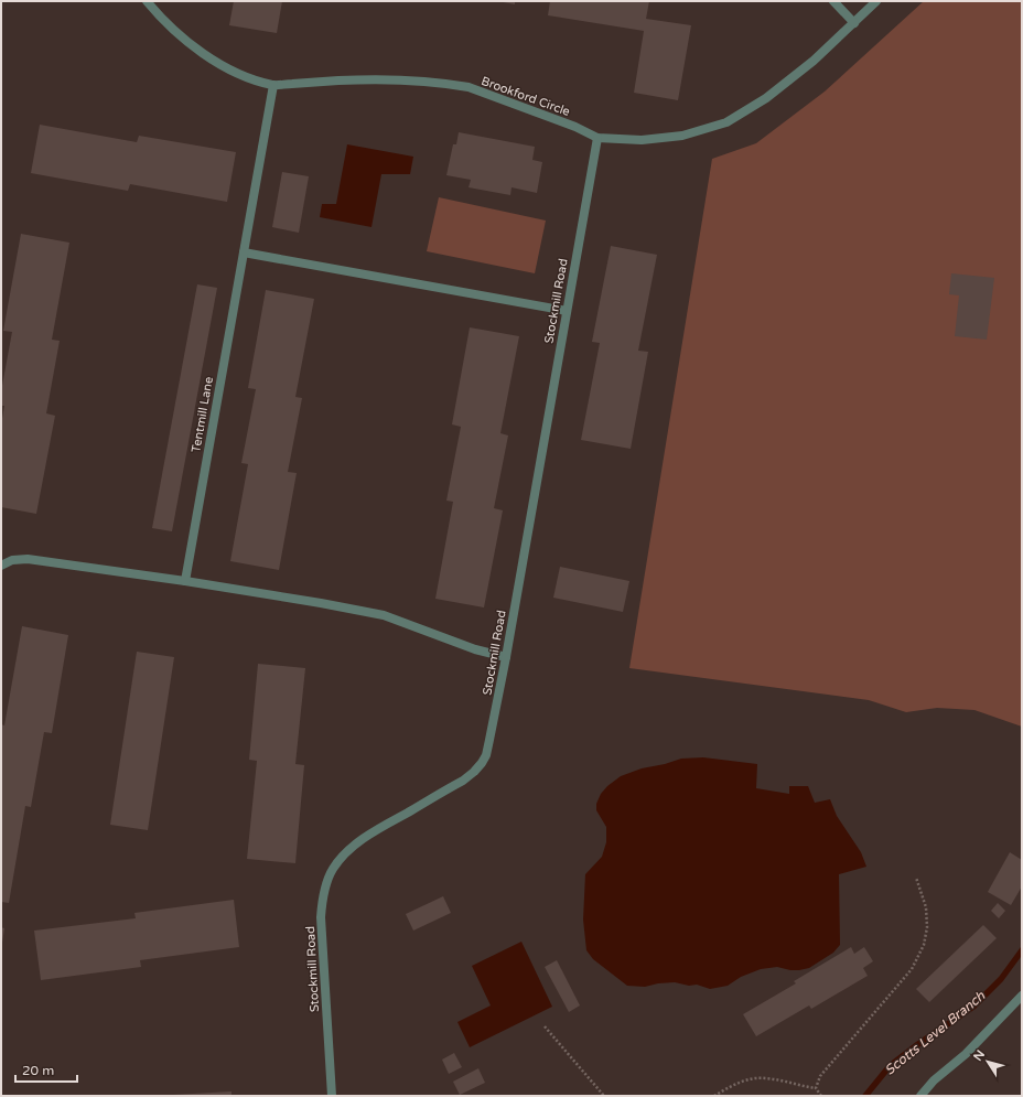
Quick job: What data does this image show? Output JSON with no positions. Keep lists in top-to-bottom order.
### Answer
{
  "streets": {
    "street": ["Brookford Circle", "Stockmill Road", "Tentmill Lane"]
  },
  "crossings": [
    ["Brookford Circle", "Stockmill Road"],
    ["Brookford Circle", "Tentmill Lane"]
  ],
  "water": ["Scotts Level Branch"],
  "scale_bar": "20 m",
  "north": "top left"
}
